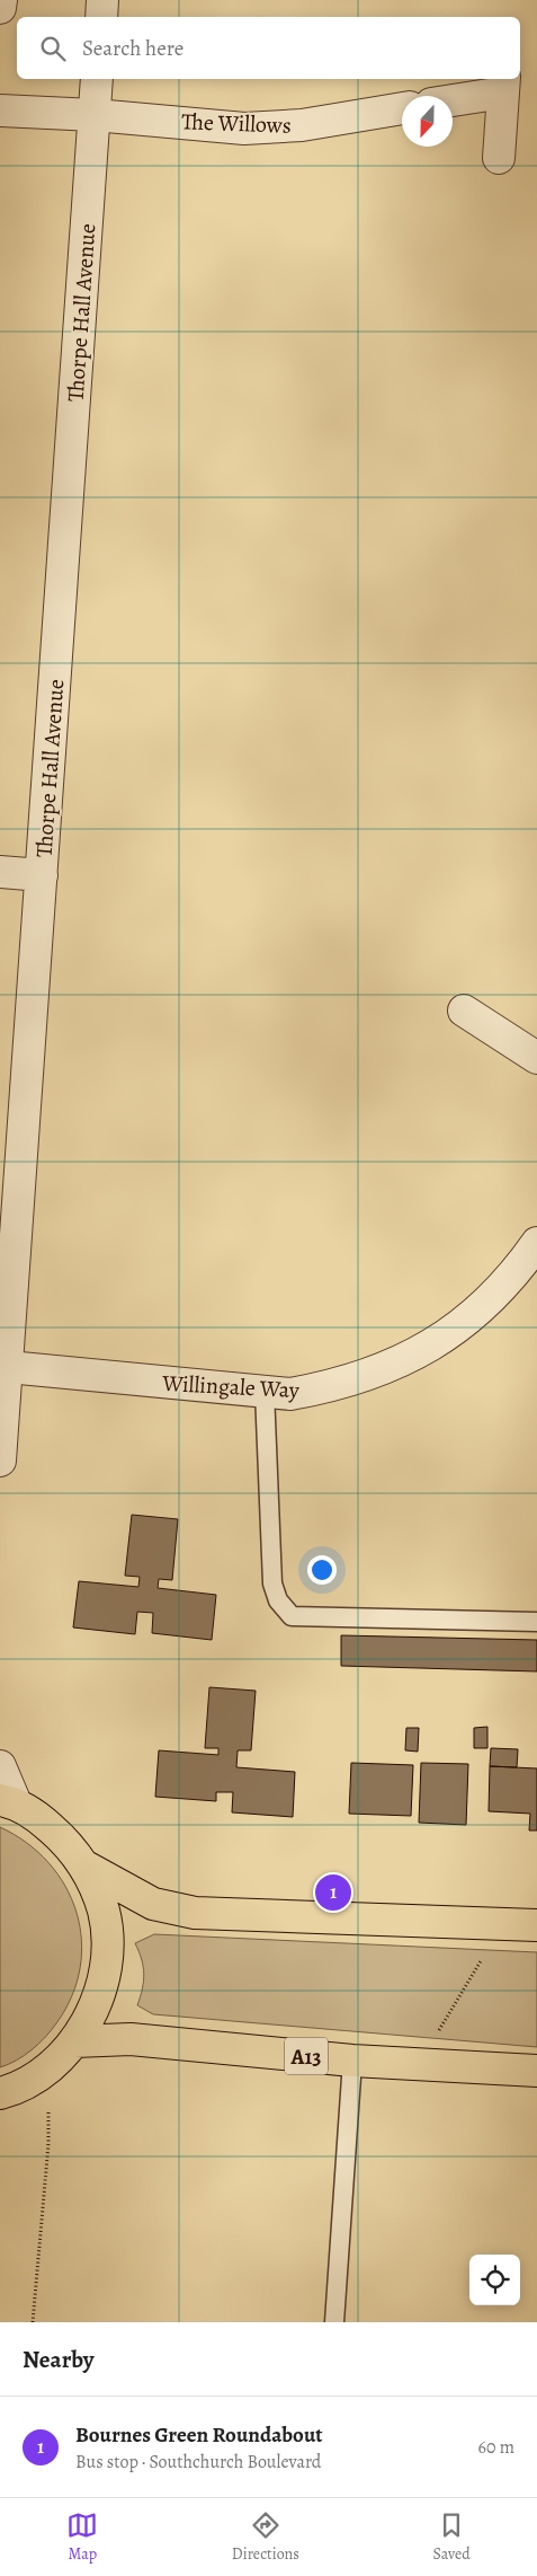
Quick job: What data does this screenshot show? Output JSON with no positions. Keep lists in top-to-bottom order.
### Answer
{
  "streets": {
    "main road": ["A13"],
    "street": ["The Willows", "Thorpe Hall Avenue", "Willingale Way"]
  },
  "crossings": [
    ["The Willows", "Thorpe Hall Avenue"],
    ["Thorpe Hall Avenue", "Willingale Way"]
  ],
  "north": "bottom",
  "page": {
    "search": "Search here",
    "pins": "1",
    "heading": "Nearby",
    "list": [
      {
        "mark": "1",
        "name": "Bournes Green Roundabout",
        "note": "Bus stop · Southchurch Boulevard",
        "value": "60 m"
      }
    ],
    "nav": ["Map", "Directions", "Saved"]
  }
}
